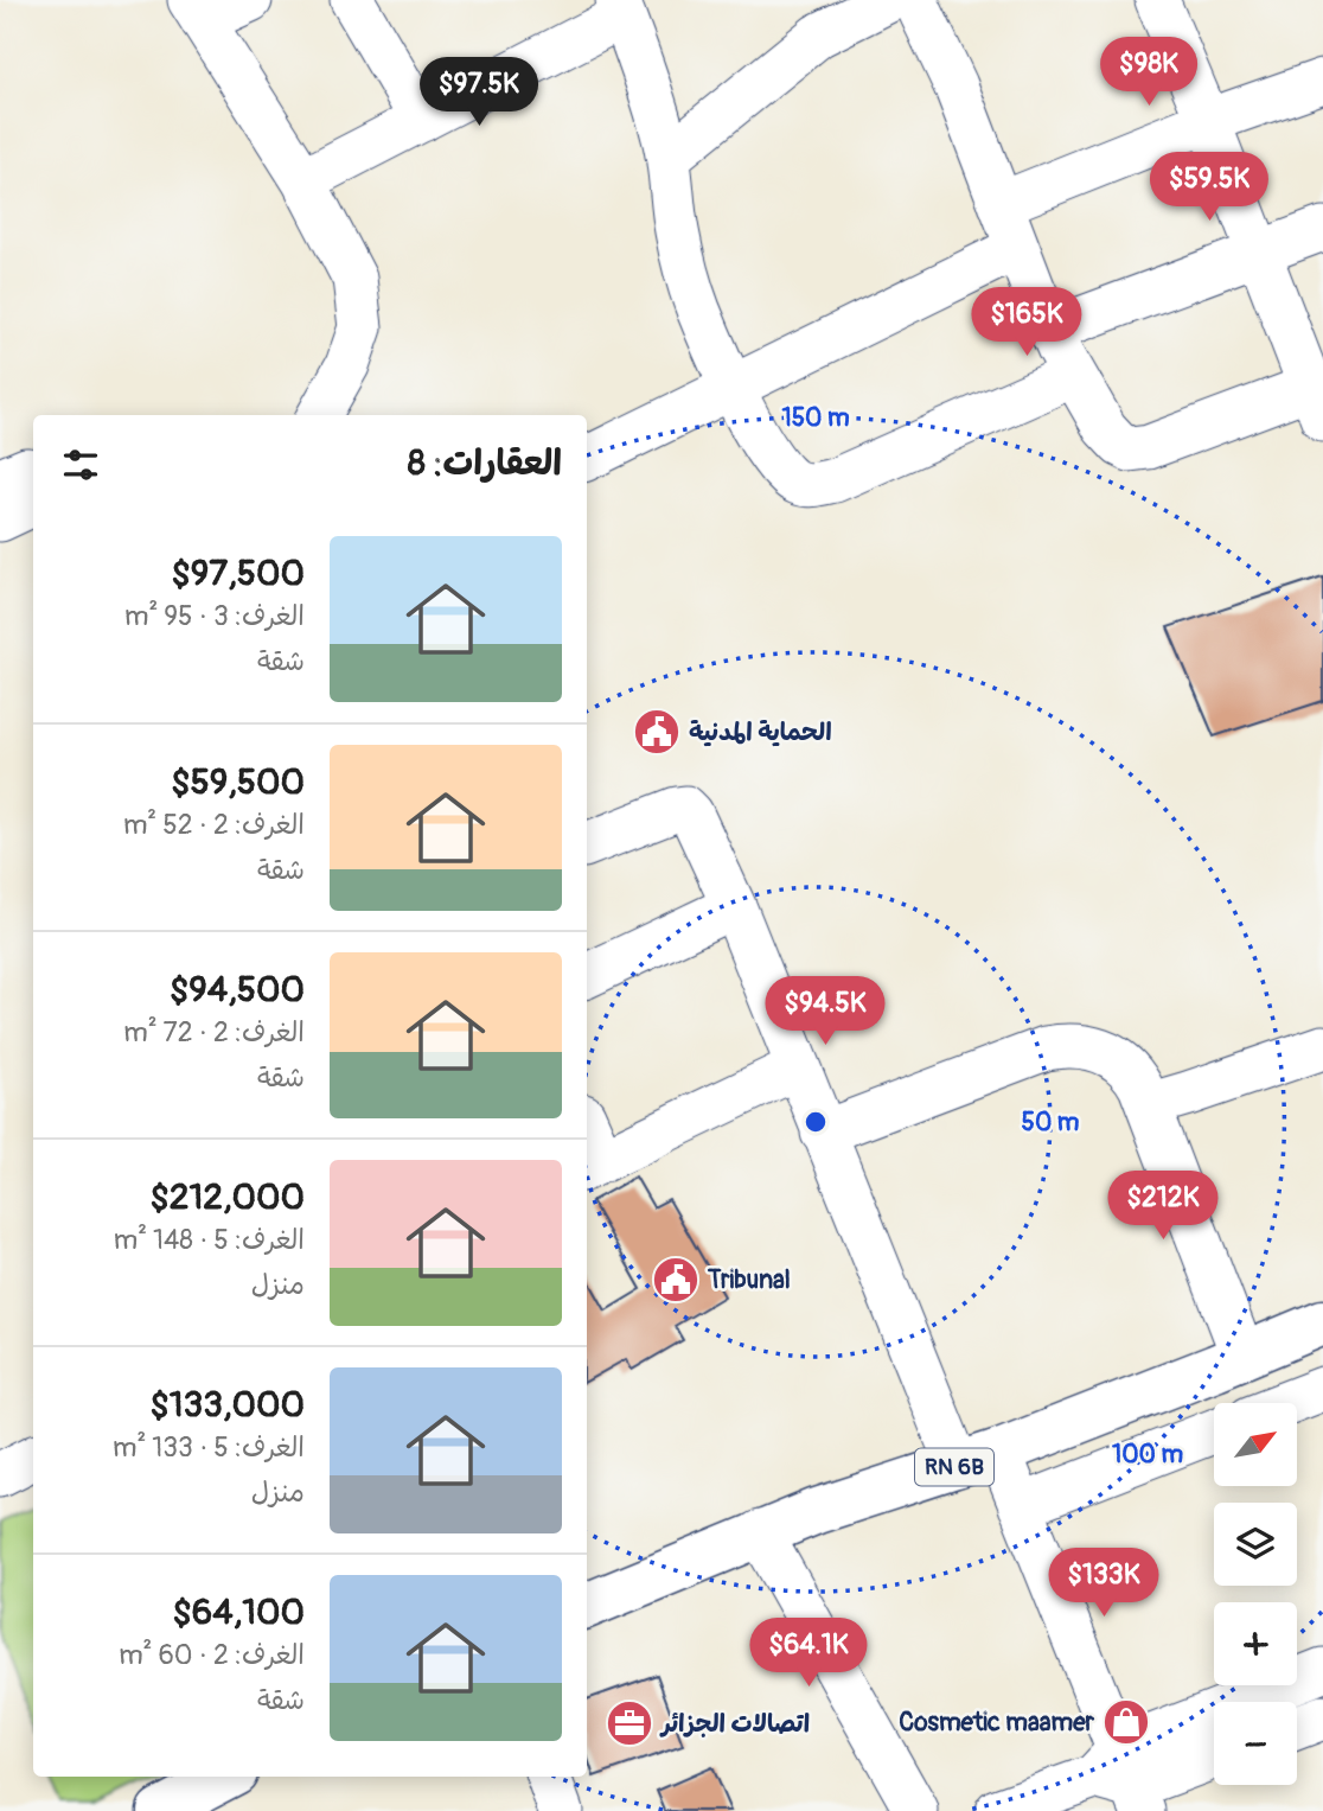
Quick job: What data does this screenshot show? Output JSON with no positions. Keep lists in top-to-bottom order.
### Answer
{
  "streets": {
    "main road": ["RN 6B"]
  },
  "places": {
    "public building": ["الحماية المدنية", "Tribunal"],
    "shop": ["Cosmetic maamer"],
    "office": ["اتصالات الجزائر"]
  },
  "north": "top right",
  "page": {
    "price": [
      "$98K",
      "$97.5K",
      "$59.5K",
      "$165K",
      "$94.5K",
      "$212K",
      "$133K",
      "$64.1K"
    ],
    "heading": "العقارات: 8",
    "list": [
      {
        "name": "$97,500",
        "note": "الغرف: 3 · 95 m² · شقة"
      },
      {
        "name": "$59,500",
        "note": "الغرف: 2 · 52 m² · شقة"
      },
      {
        "name": "$94,500",
        "note": "الغرف: 2 · 72 m² · شقة"
      },
      {
        "name": "$212,000",
        "note": "الغرف: 5 · 148 m² · منزل"
      },
      {
        "name": "$133,000",
        "note": "الغرف: 5 · 133 m² · منزل"
      },
      {
        "name": "$64,100",
        "note": "الغرف: 2 · 60 m² · شقة"
      }
    ],
    "map_buttons": ["+", "−"]
  },
  "rings": ["150 m", "50 m", "100 m"]
}
